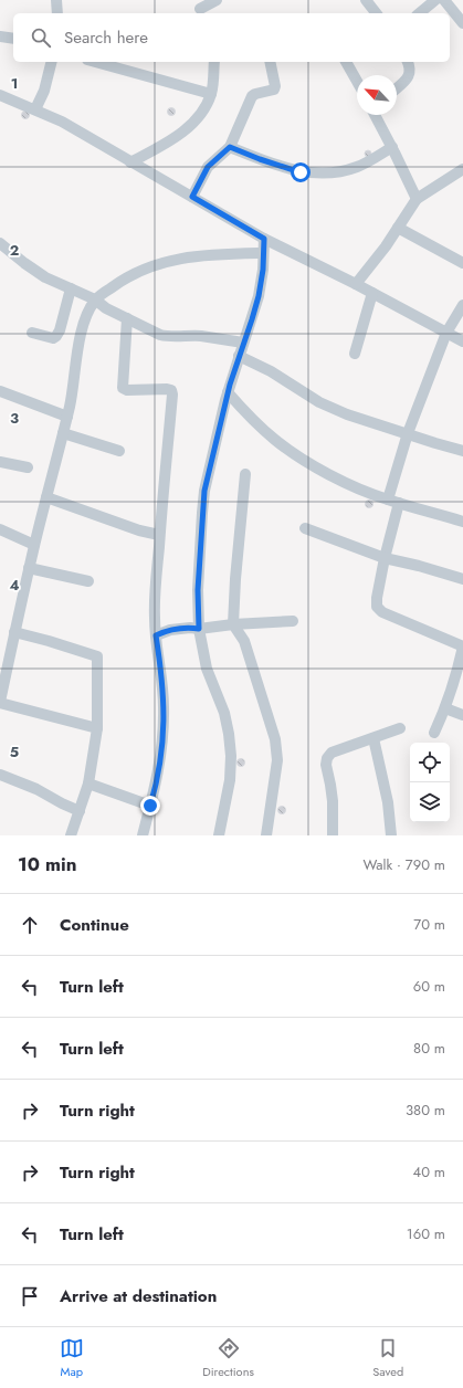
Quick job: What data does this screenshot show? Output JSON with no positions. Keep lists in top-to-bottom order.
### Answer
{
  "north": "top left",
  "page": {
    "search": "Search here",
    "heading": ["10 min", "Walk · 790 m"],
    "list": [
      ["Continue", "70 m"],
      ["Turn left", "60 m"],
      ["Turn left", "80 m"],
      ["Turn right", "380 m"],
      ["Turn right", "40 m"],
      ["Turn left", "160 m"],
      "Arrive at destination"
    ],
    "nav": ["Map", "Directions", "Saved"]
  },
  "grid": {
    "rows": [
      "1",
      "2",
      "3",
      "4",
      "5"
    ]
  }
}
